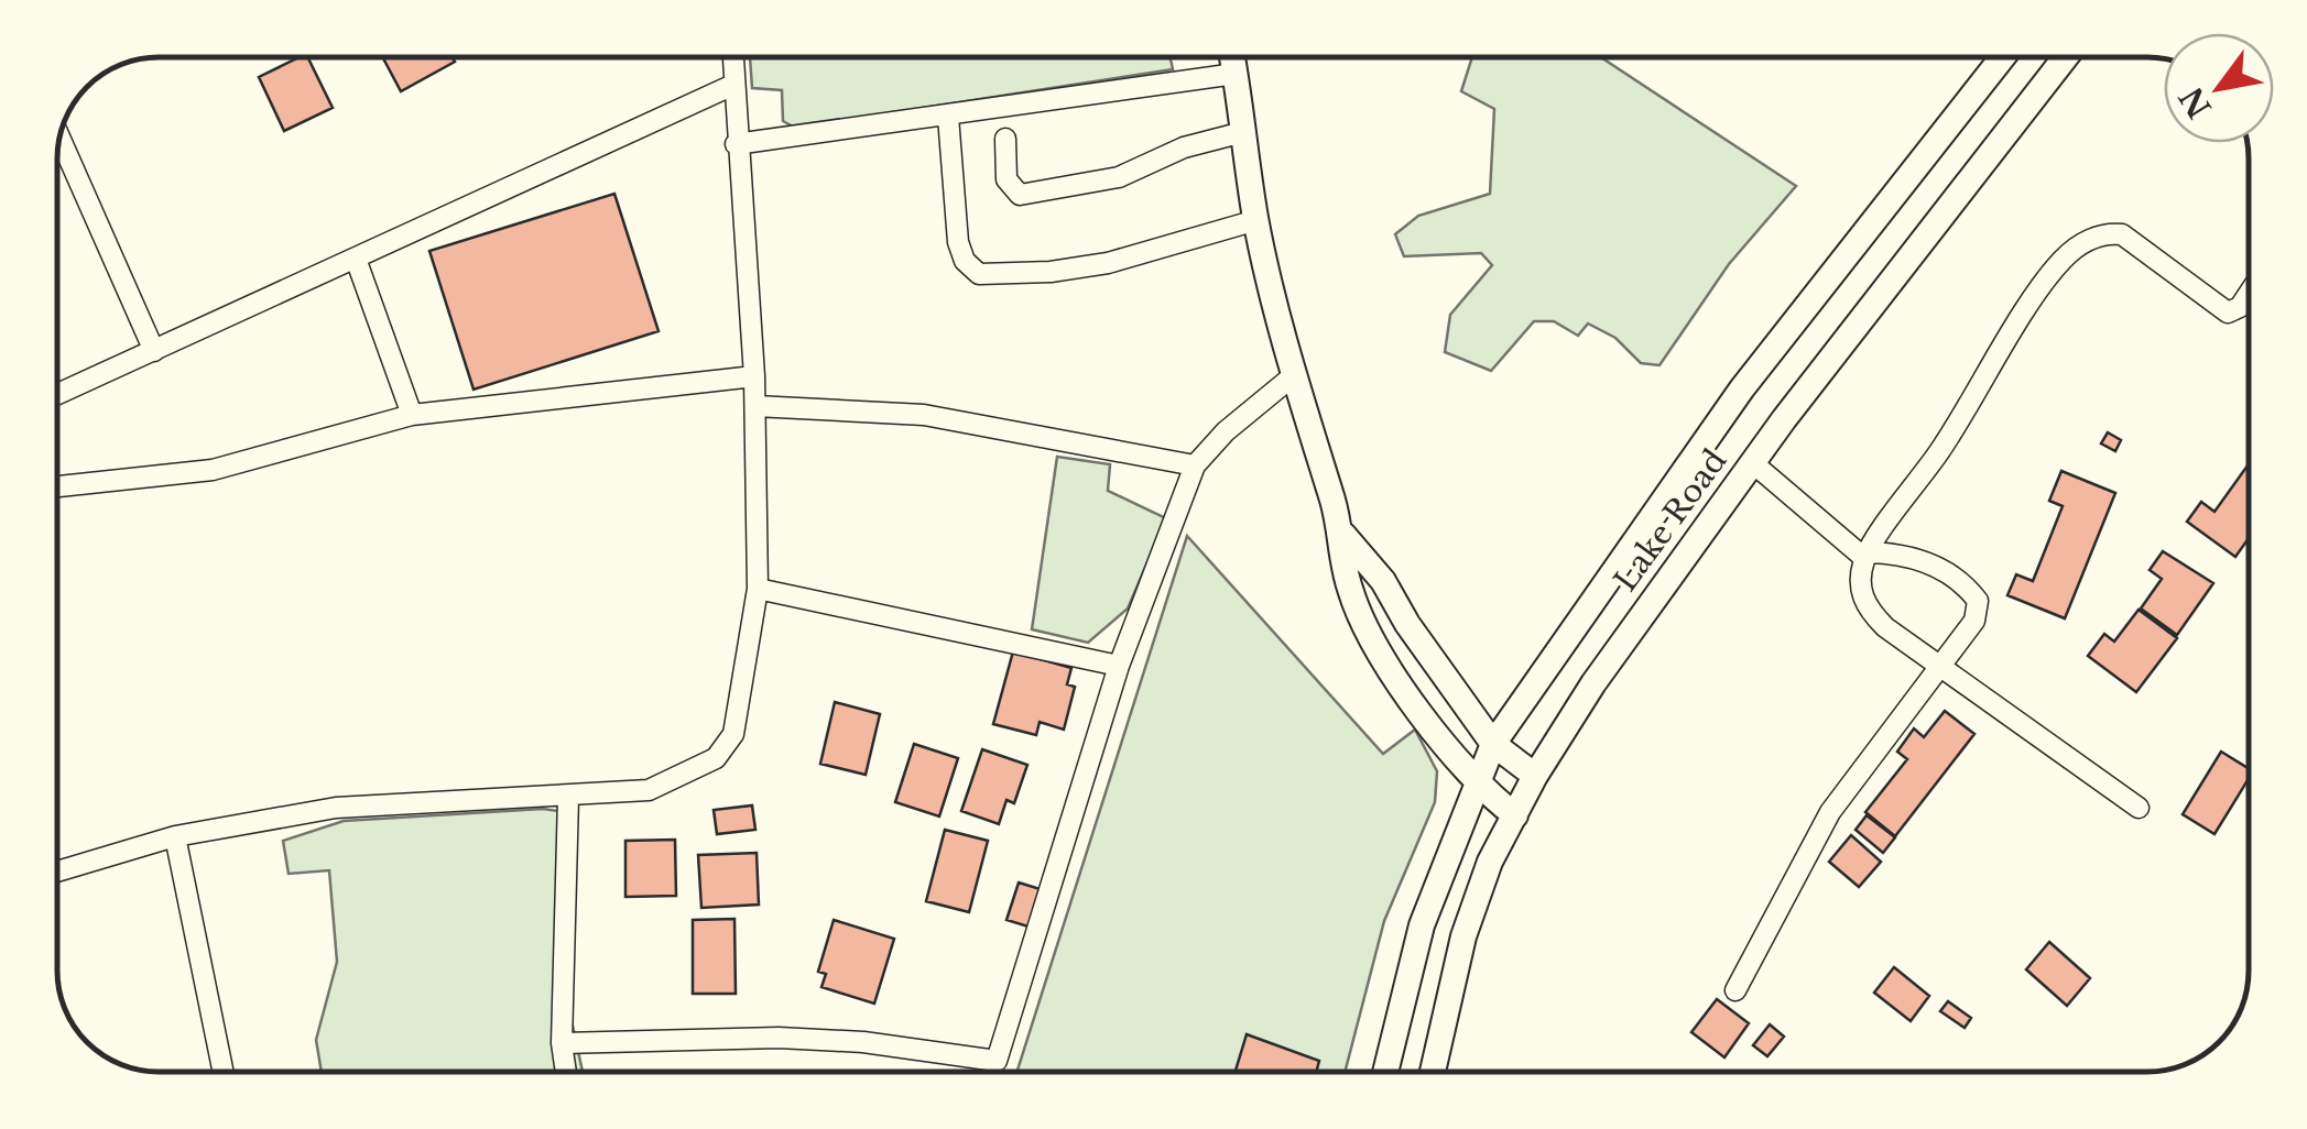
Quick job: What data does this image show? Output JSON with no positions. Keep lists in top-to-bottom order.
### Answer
{
  "streets": {
    "main road": ["Lake Road"]
  },
  "north": "bottom left"
}
